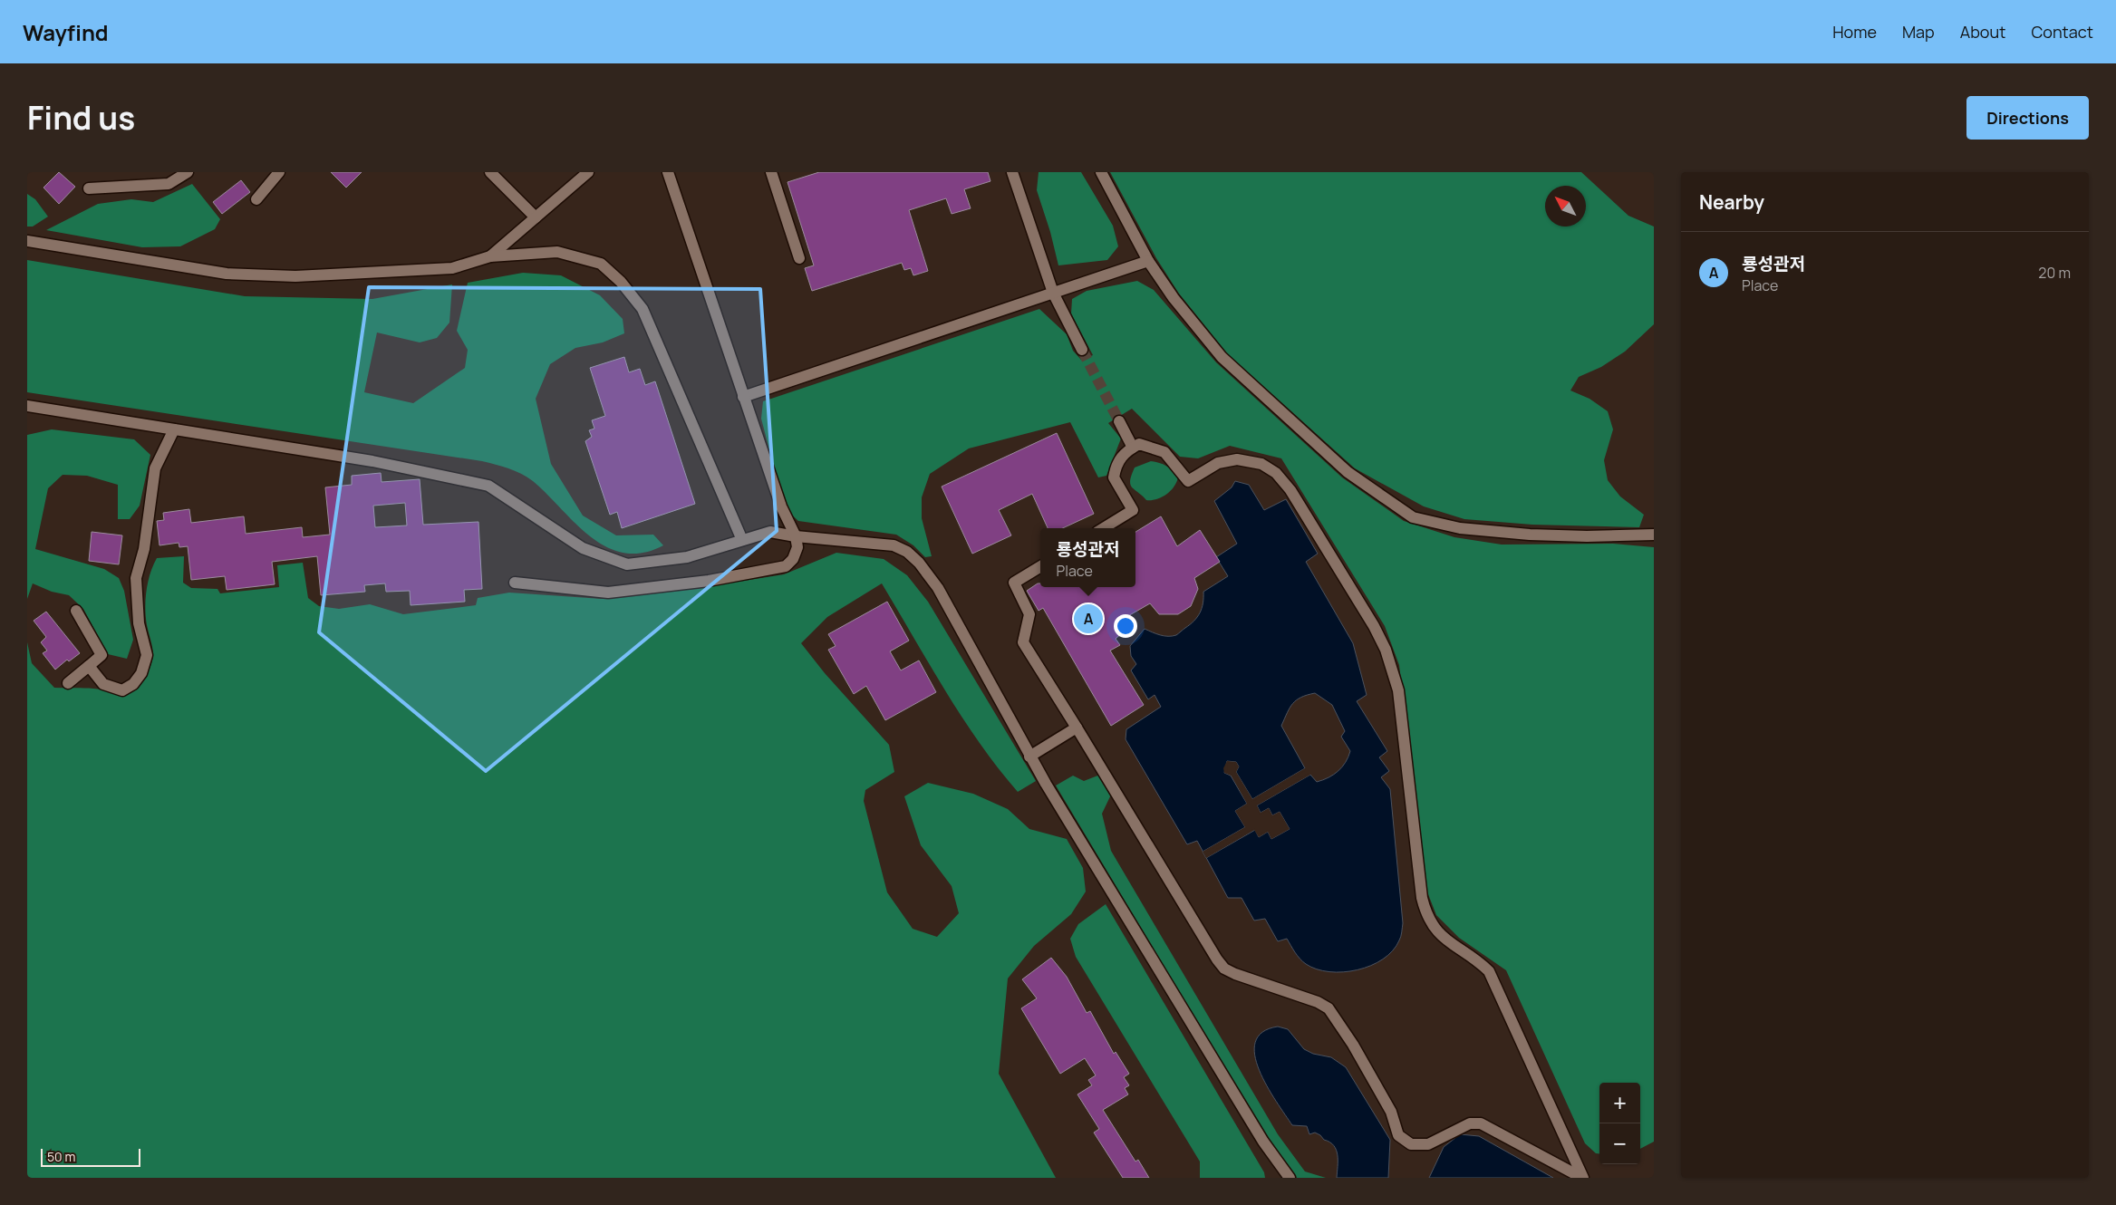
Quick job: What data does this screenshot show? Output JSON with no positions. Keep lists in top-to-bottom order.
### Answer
{
  "scale_bar": "50 m",
  "north": "top left",
  "page": {
    "header": "Wayfind",
    "nav": [
      "Home",
      "Map",
      "About",
      "Contact"
    ],
    "title": "Find us",
    "buttons": "Directions",
    "heading": "Nearby",
    "list": [
      {
        "mark": "A",
        "name": "룡성관저",
        "note": "Place",
        "value": "20 m"
      }
    ],
    "popup": ["룡성관저", "Place"],
    "pins": "A",
    "map_buttons": ["+", "−"],
    "scale": "50 m"
  }
}
